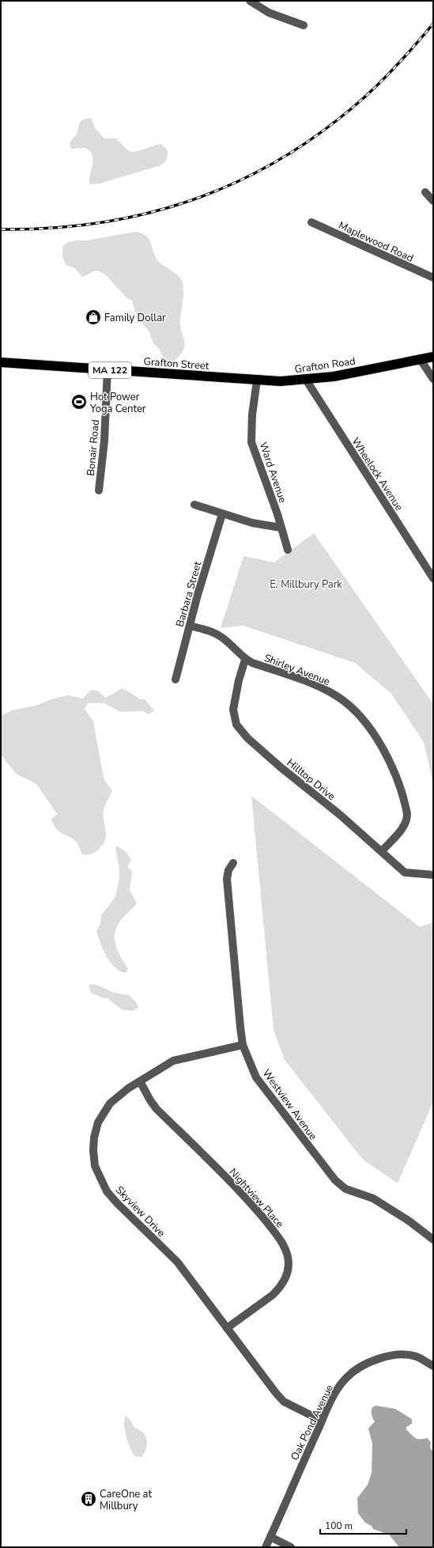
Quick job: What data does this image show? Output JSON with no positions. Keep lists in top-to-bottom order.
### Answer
{
  "streets": {
    "highway": ["Grafton Street", "Grafton Road", "MA 122"],
    "street": [
      "Maplewood Road",
      "Bonair Road",
      "Ward Avenue",
      "Wheelock Avenue",
      "Barbara Street",
      "Shirley Avenue",
      "Hilltop Drive",
      "Westview Avenue",
      "Nightview Place",
      "Skyview Drive",
      "Oak Pond Avenue"
    ]
  },
  "crossings": [
    ["Grafton Street", "Grafton Road"],
    ["Grafton Street", "Bonair Road"],
    ["Grafton Road", "Ward Avenue"],
    ["Grafton Road", "Wheelock Avenue"],
    ["Barbara Street", "Shirley Avenue"],
    ["Shirley Avenue", "Hilltop Drive"],
    ["Westview Avenue", "Skyview Drive"],
    ["Nightview Place", "Skyview Drive"],
    ["Skyview Drive", "Oak Pond Avenue"]
  ],
  "parks": ["E. Millbury Park"],
  "places": {
    "shop": ["Family Dollar"],
    "sports": ["Hot Power Yoga Center"],
    "building": ["CareOne at Millbury"]
  },
  "scale_bar": "100 m"
}
